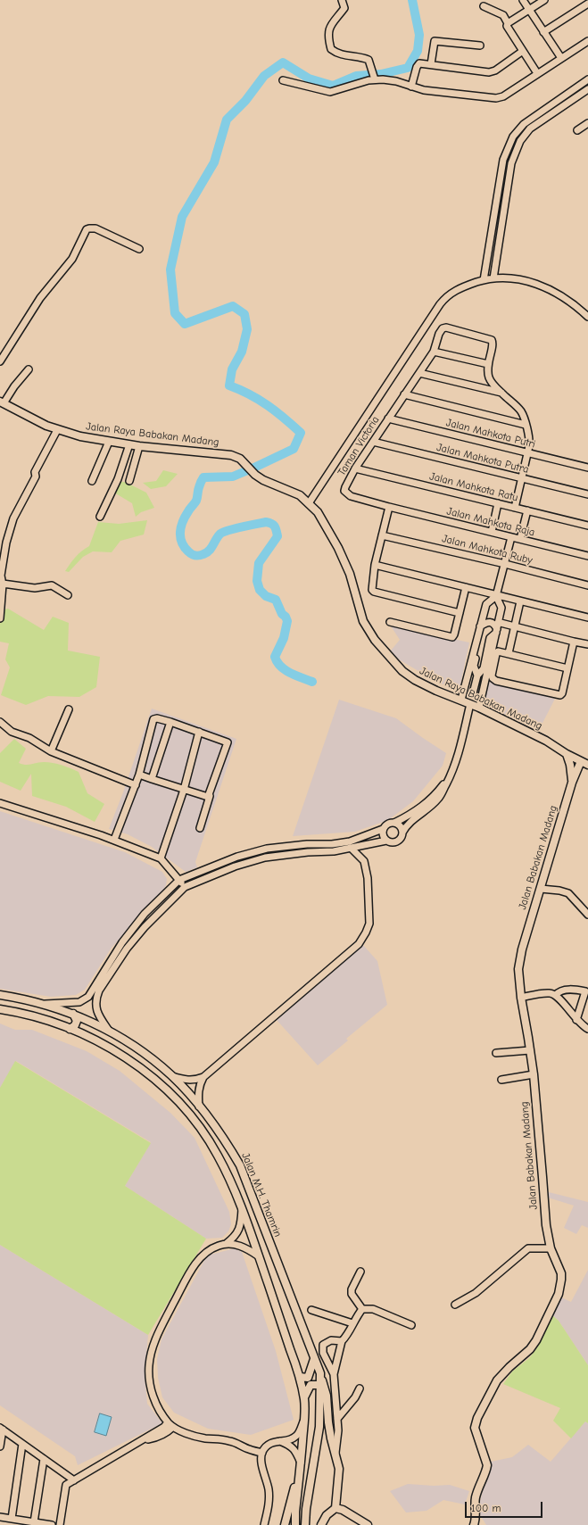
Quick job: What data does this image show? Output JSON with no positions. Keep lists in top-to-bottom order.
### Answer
{
  "streets": {
    "main road": ["Jalan Raya Babakan Madang", "Jalan Babakan Madang", "Jalan M.H. Thamrin"],
    "street": [
      "Jalan Mahkota Putri",
      "Taman Victoria",
      "Jalan Mahkota Putra",
      "Jalan Mahkota Ratu",
      "Jalan Mahkota Raja",
      "Jalan Mahkota Ruby"
    ]
  },
  "crossings": [
    ["Jalan Mahkota Putri", "Taman Victoria"],
    ["Jalan Raya Babakan Madang", "Jalan Babakan Madang"],
    ["Taman Victoria", "Jalan Mahkota Putra"],
    ["Taman Victoria", "Jalan Mahkota Ratu"],
    ["Taman Victoria", "Jalan Mahkota Raja"]
  ],
  "scale_bar": "100 m"
}
